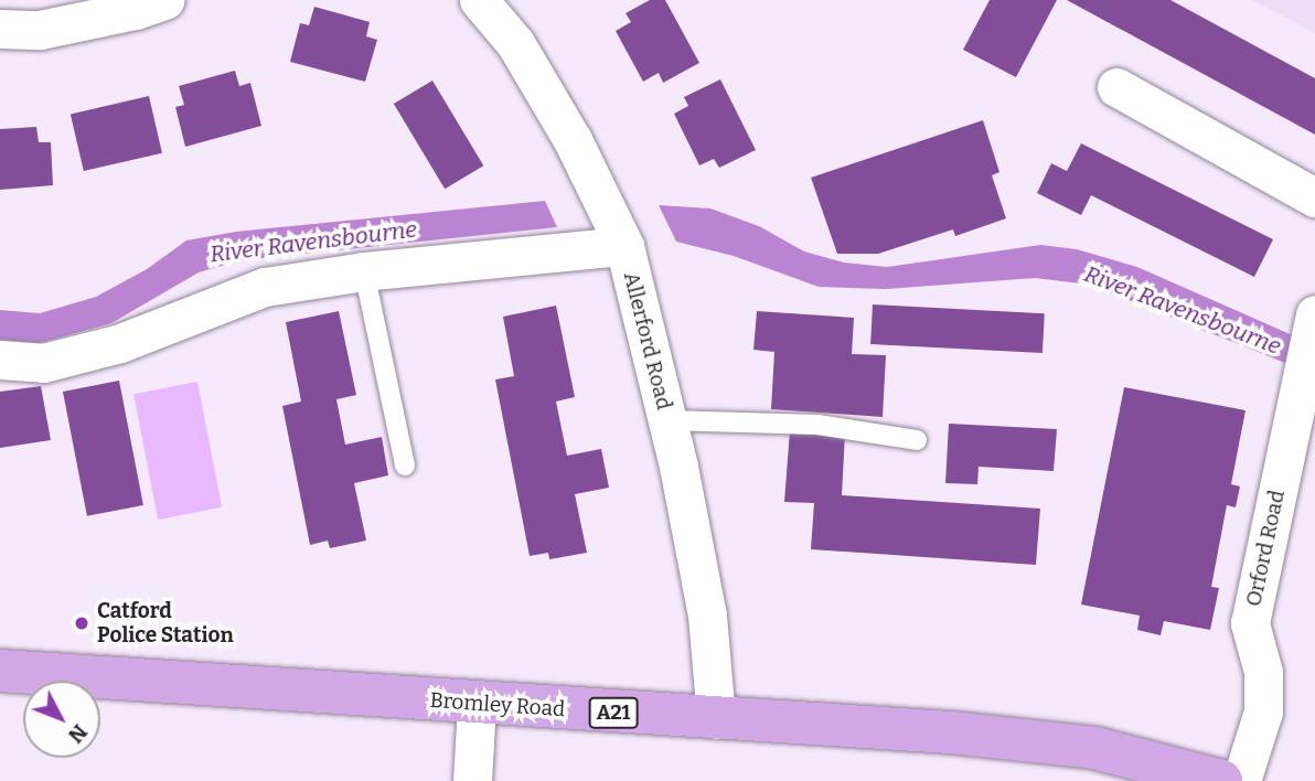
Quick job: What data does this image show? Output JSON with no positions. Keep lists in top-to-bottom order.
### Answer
{
  "streets": {
    "main road": ["Bromley Road", "A21"],
    "street": ["Allerford Road", "Orford Road"]
  },
  "crossings": [
    ["Allerford Road", "Bromley Road"]
  ],
  "water": ["River Ravensbourne"],
  "places": ["Catford Police Station"],
  "north": "bottom right"
}
